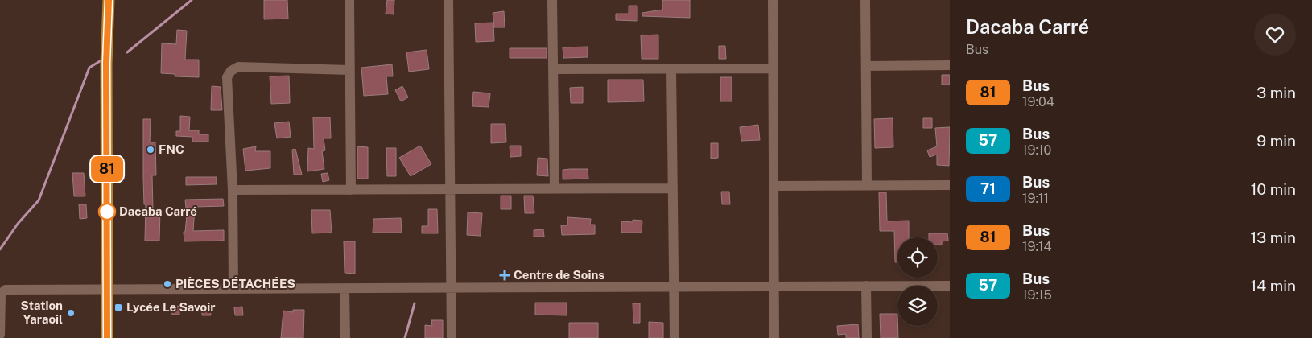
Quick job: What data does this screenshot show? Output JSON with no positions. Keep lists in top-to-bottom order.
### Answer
{
  "places": {
    "other": [
      "FNC",
      "Dacaba Carré",
      "PIÈCES DÉTACHÉES",
      "Station Yaraoil"
    ],
    "health": ["Centre de Soins"],
    "transit": ["Lycée Le Savoir"]
  },
  "lines": ["bus line 81"],
  "page": {
    "on_map": "81",
    "heading": ["Dacaba Carré", "Bus"],
    "list": [
      {
        "mark": "81",
        "name": "Bus",
        "note": "19:04",
        "value": "3 min"
      },
      {
        "mark": "57",
        "name": "Bus",
        "note": "19:10",
        "value": "9 min"
      },
      {
        "mark": "71",
        "name": "Bus",
        "note": "19:11",
        "value": "10 min"
      },
      {
        "mark": "81",
        "name": "Bus",
        "note": "19:14",
        "value": "13 min"
      },
      {
        "mark": "57",
        "name": "Bus",
        "note": "19:15",
        "value": "14 min"
      }
    ]
  }
}
